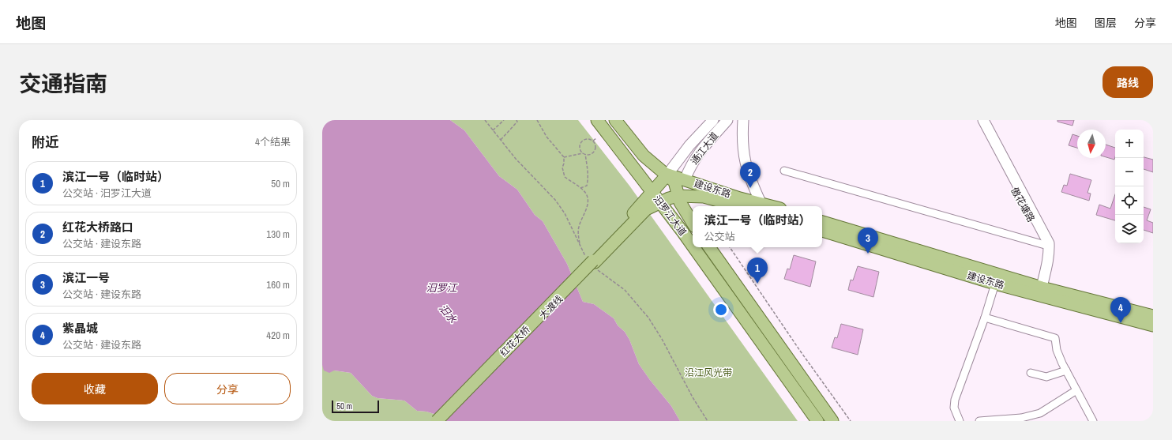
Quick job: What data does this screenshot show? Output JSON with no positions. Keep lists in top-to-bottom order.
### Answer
{
  "streets": {
    "main road": [
      "通江大道",
      "建设东路",
      "汨罗江大道",
      "大渡线",
      "红花大桥"
    ],
    "street": ["傲花塘路"]
  },
  "crossings": [
    ["通江大道", "建设东路"],
    ["通江大道", "汨罗江大道"],
    ["建设东路", "汨罗江大道"],
    ["建设东路", "大渡线"],
    ["建设东路", "红花大桥"],
    ["大渡线", "红花大桥"]
  ],
  "water": ["汨罗江", "汨水"],
  "parks": ["沿江风光带"],
  "scale_bar": "50 m",
  "north": "bottom",
  "page": {
    "header": "地图",
    "nav": ["地图", "图层", "分享"],
    "title": "交通指南",
    "buttons": [
      "路线",
      ["收藏", "分享"]
    ],
    "heading": ["附近", "4个结果"],
    "map_buttons": ["+", "−"],
    "list": [
      {
        "mark": "1",
        "name": "滨江一号（临时站）",
        "note": "公交站 · 汨罗江大道",
        "value": "50 m"
      },
      {
        "mark": "2",
        "name": "红花大桥路口",
        "note": "公交站 · 建设东路",
        "value": "130 m"
      },
      {
        "mark": "3",
        "name": "滨江一号",
        "note": "公交站 · 建设东路",
        "value": "160 m"
      },
      {
        "mark": "4",
        "name": "紫晶城",
        "note": "公交站 · 建设东路",
        "value": "420 m"
      }
    ],
    "pins": [
      "2",
      "3",
      "1",
      "4"
    ],
    "popup": ["滨江一号（临时站）", "公交站"],
    "scale": "50 m"
  }
}
